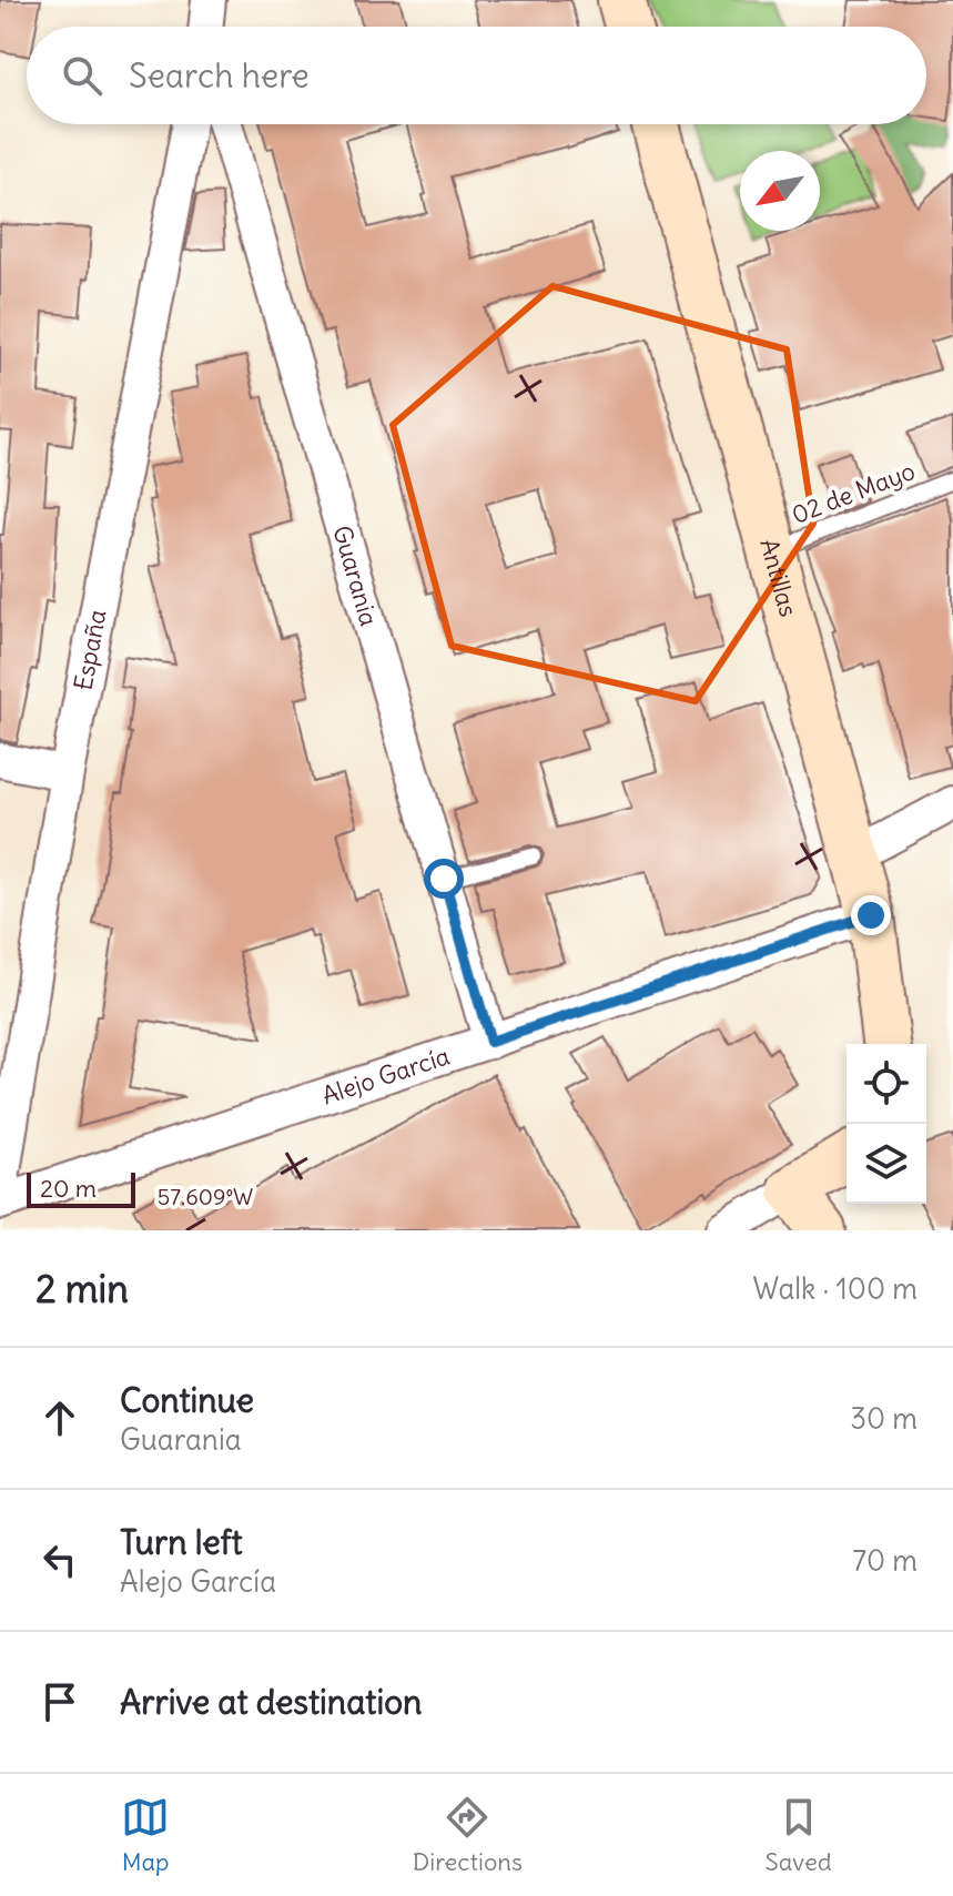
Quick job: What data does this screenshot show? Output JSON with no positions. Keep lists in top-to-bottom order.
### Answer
{
  "streets": {
    "street": [
      "Guarania",
      "Antillas",
      "España",
      "Alejo García"
    ],
    "lane": ["02 de Mayo"]
  },
  "crossings": [
    ["02 de Mayo", "Antillas"],
    ["Guarania", "Alejo García"],
    ["Antillas", "Alejo García"]
  ],
  "scale_bar": "20 m",
  "north": "bottom left",
  "page": {
    "search": "Search here",
    "scale": "20 m",
    "heading": ["2 min", "Walk · 100 m"],
    "list": [
      ["Continue", "Guarania", "30 m"],
      ["Turn left", "Alejo García", "70 m"],
      "Arrive at destination"
    ],
    "nav": ["Map", "Directions", "Saved"]
  },
  "coordinates": ["57.609°W"]
}
